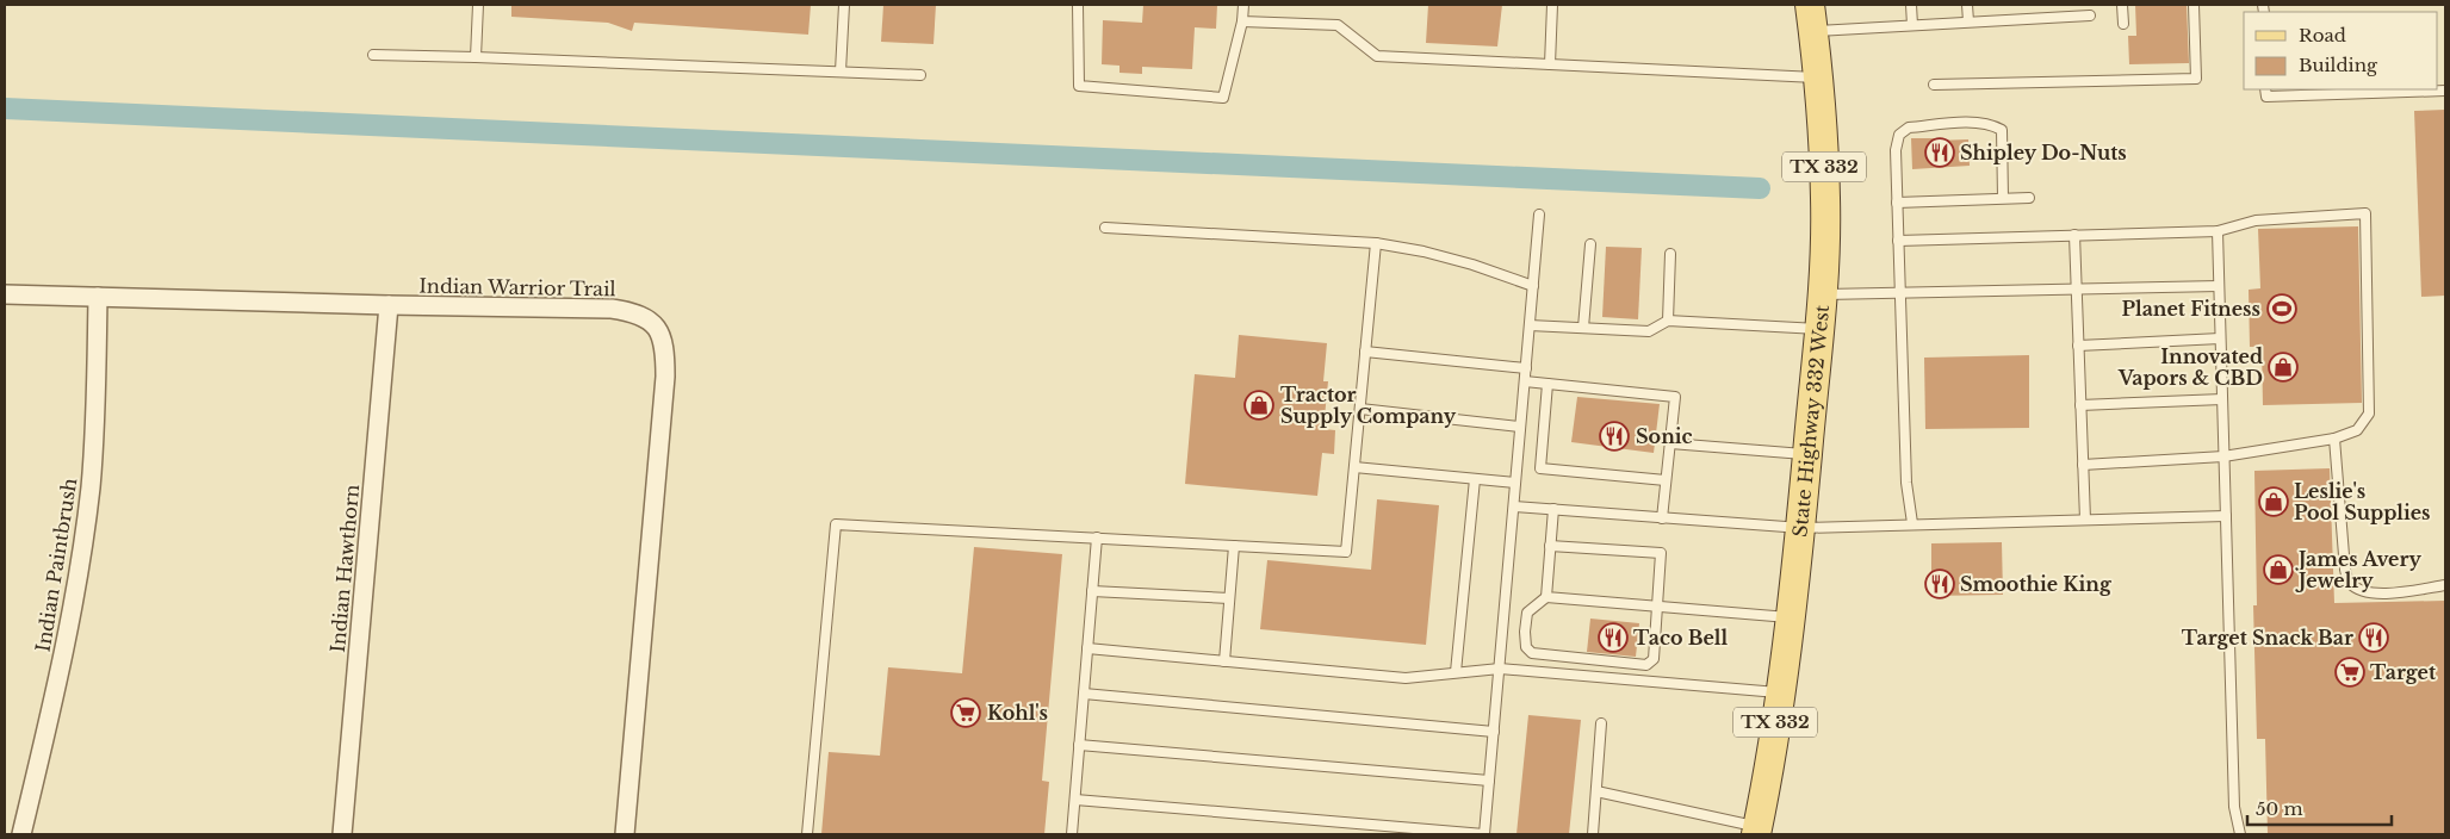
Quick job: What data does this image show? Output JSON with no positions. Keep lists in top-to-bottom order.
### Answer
{
  "streets": {
    "main road": ["TX 332", "State Highway 332 West"],
    "street": ["Indian Warrior Trail", "Indian Paintbrush", "Indian Hawthorn"]
  },
  "crossings": [
    ["Indian Warrior Trail", "Indian Paintbrush"],
    ["Indian Warrior Trail", "Indian Hawthorn"]
  ],
  "places": {
    "restaurant": [
      "Shipley Do-Nuts",
      "Sonic",
      "Smoothie King",
      "Taco Bell",
      "Target Snack Bar"
    ],
    "sports": ["Planet Fitness"],
    "shop": [
      "Innovated Vapors & CBD",
      "Tractor Supply Company",
      "Leslie's Pool Supplies",
      "James Avery Jewelry"
    ],
    "supermarket": ["Target", "Kohl's"]
  },
  "legend": ["Road", "Building"],
  "scale_bar": "50 m"
}
